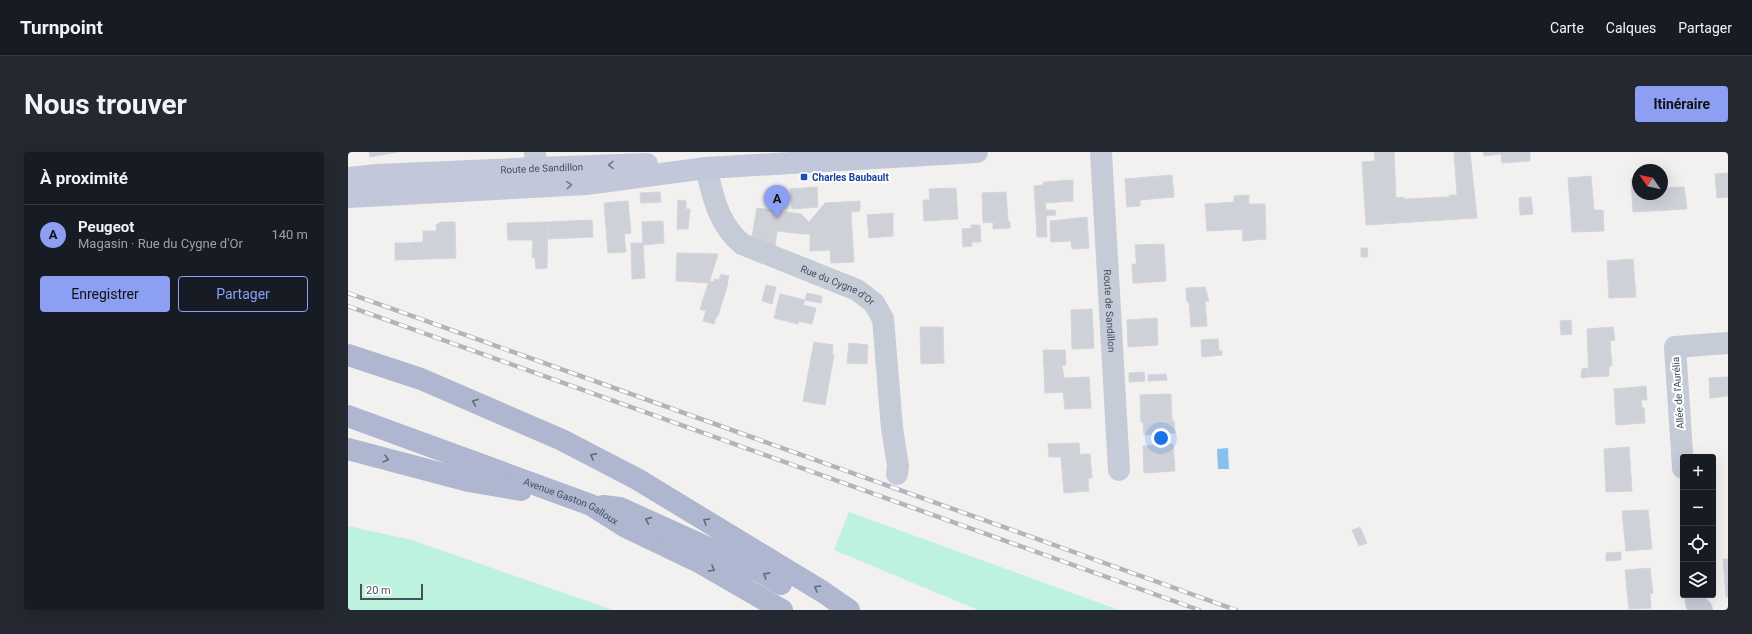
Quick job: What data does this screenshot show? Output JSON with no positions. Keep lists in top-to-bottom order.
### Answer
{
  "streets": {
    "main road": ["Route de Sandillon", "Avenue Gaston Galloux"],
    "street": ["Rue du Cygne d'Or", "Allée de l'Aurélia"]
  },
  "crossings": [
    ["Route de Sandillon", "Rue du Cygne d'Or"]
  ],
  "places": {
    "transit": ["Charles Baubault"]
  },
  "scale_bar": "20 m",
  "north": "top left",
  "page": {
    "header": "Turnpoint",
    "nav": ["Carte", "Calques", "Partager"],
    "buttons": [
      "Itinéraire",
      ["Enregistrer", "Partager"]
    ],
    "title": "Nous trouver",
    "heading": "À proximité",
    "pins": "A",
    "list": [
      {
        "mark": "A",
        "name": "Peugeot",
        "note": "Magasin · Rue du Cygne d'Or",
        "value": "140 m"
      }
    ],
    "map_buttons": ["+", "−"],
    "scale": "20 m"
  }
}
